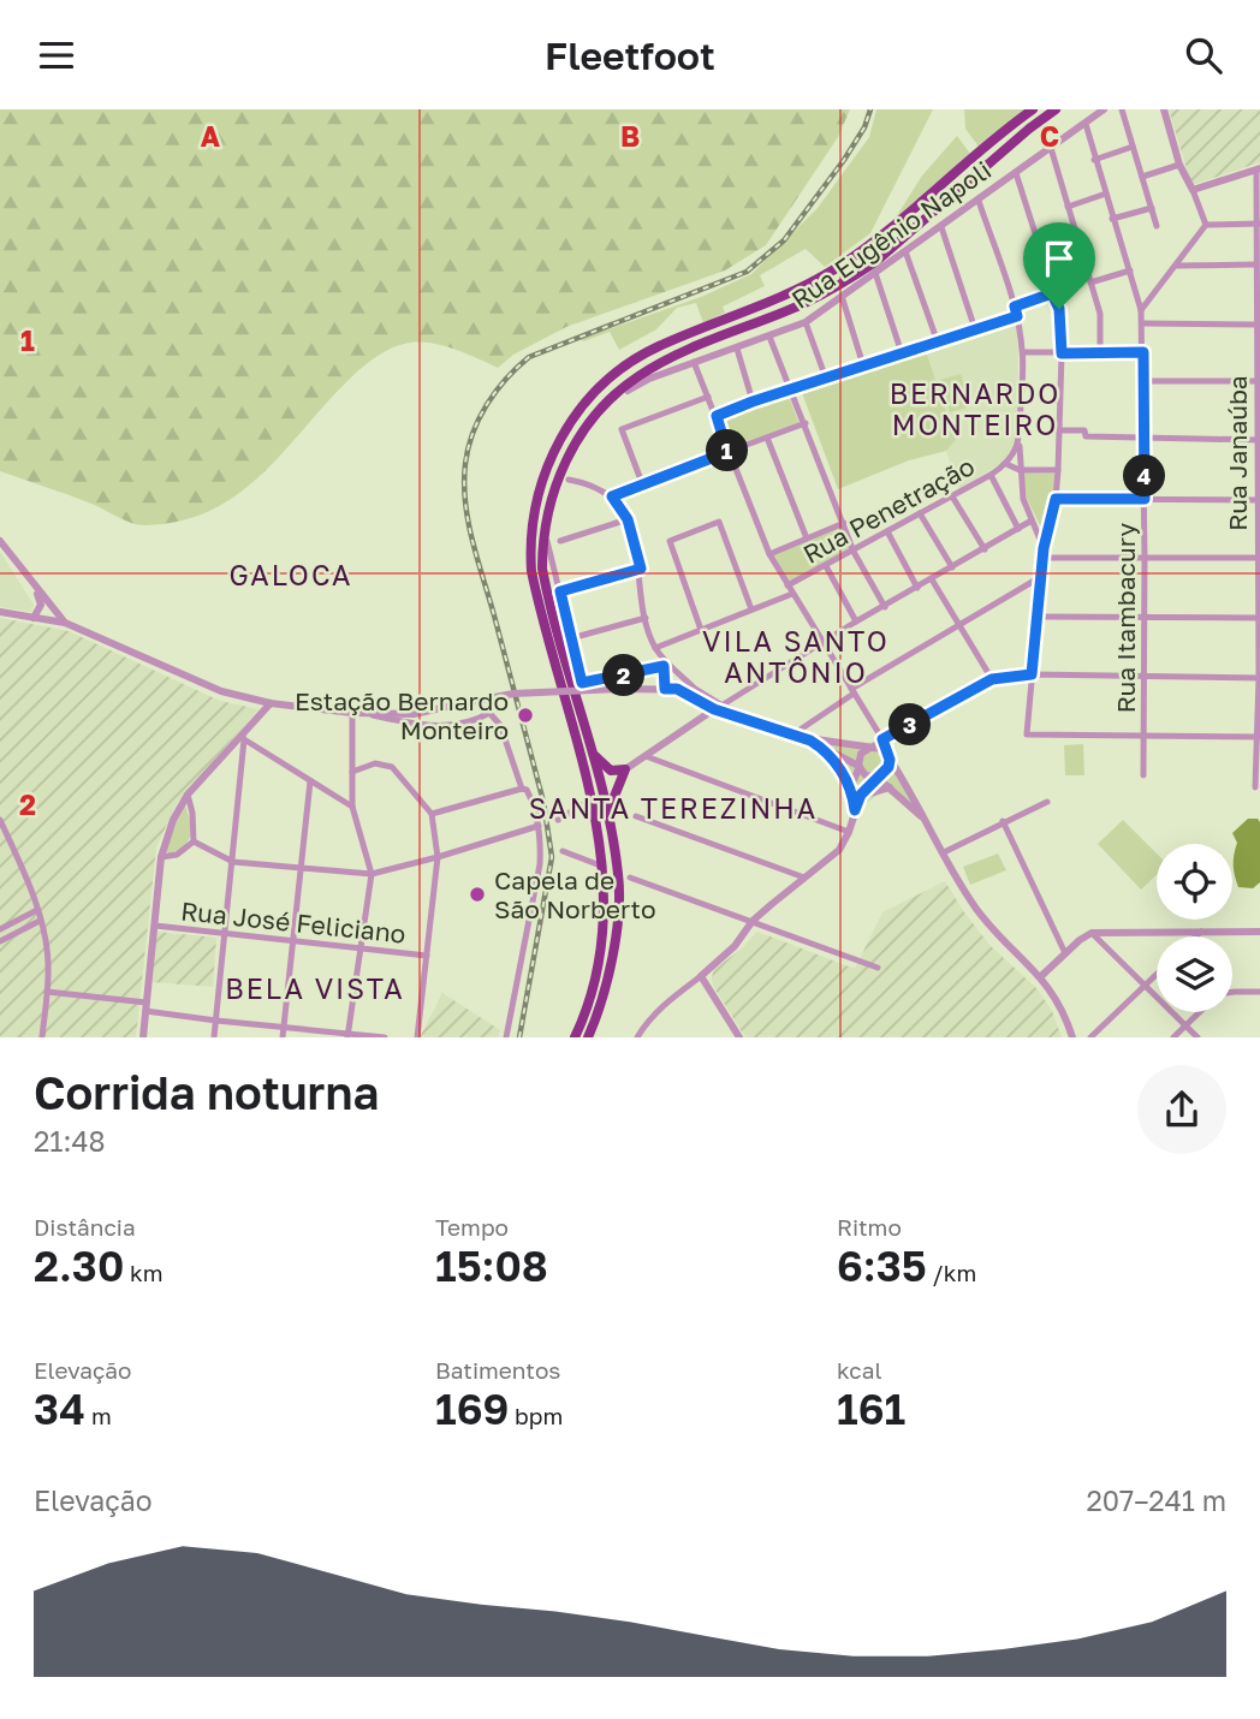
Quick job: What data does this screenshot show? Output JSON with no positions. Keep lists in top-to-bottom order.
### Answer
{
  "streets": {
    "street": [
      "Rua Eugênio Napoli",
      "Rua Janaúba",
      "Rua Penetração",
      "Rua Itambacury",
      "Rua José Feliciano"
    ]
  },
  "crossings": [
    ["Rua Eugênio Napoli", "Rua Itambacury"]
  ],
  "districts": [
    "BERNARDO MONTEIRO",
    "GALOCA",
    "VILA SANTO ANTÔNIO",
    "SANTA TEREZINHA",
    "BELA VISTA"
  ],
  "places": ["Estação Bernardo Monteiro", "Capela de São Norberto"],
  "page": {
    "header": "Fleetfoot",
    "pins": [
      "1",
      "4",
      "2",
      "3"
    ],
    "heading": ["Corrida noturna", "21:48"],
    "stats": [
      ["Distância", "2.30 km"],
      ["Tempo", "15:08"],
      ["Ritmo", "6:35 /km"],
      ["Elevação", "34 m"],
      ["Batimentos", "169 bpm"],
      ["kcal", "161"]
    ],
    "chart": ["Elevação", "207–241 m"]
  },
  "grid": {
    "columns": ["A", "B", "C"],
    "rows": ["1", "2"]
  }
}
